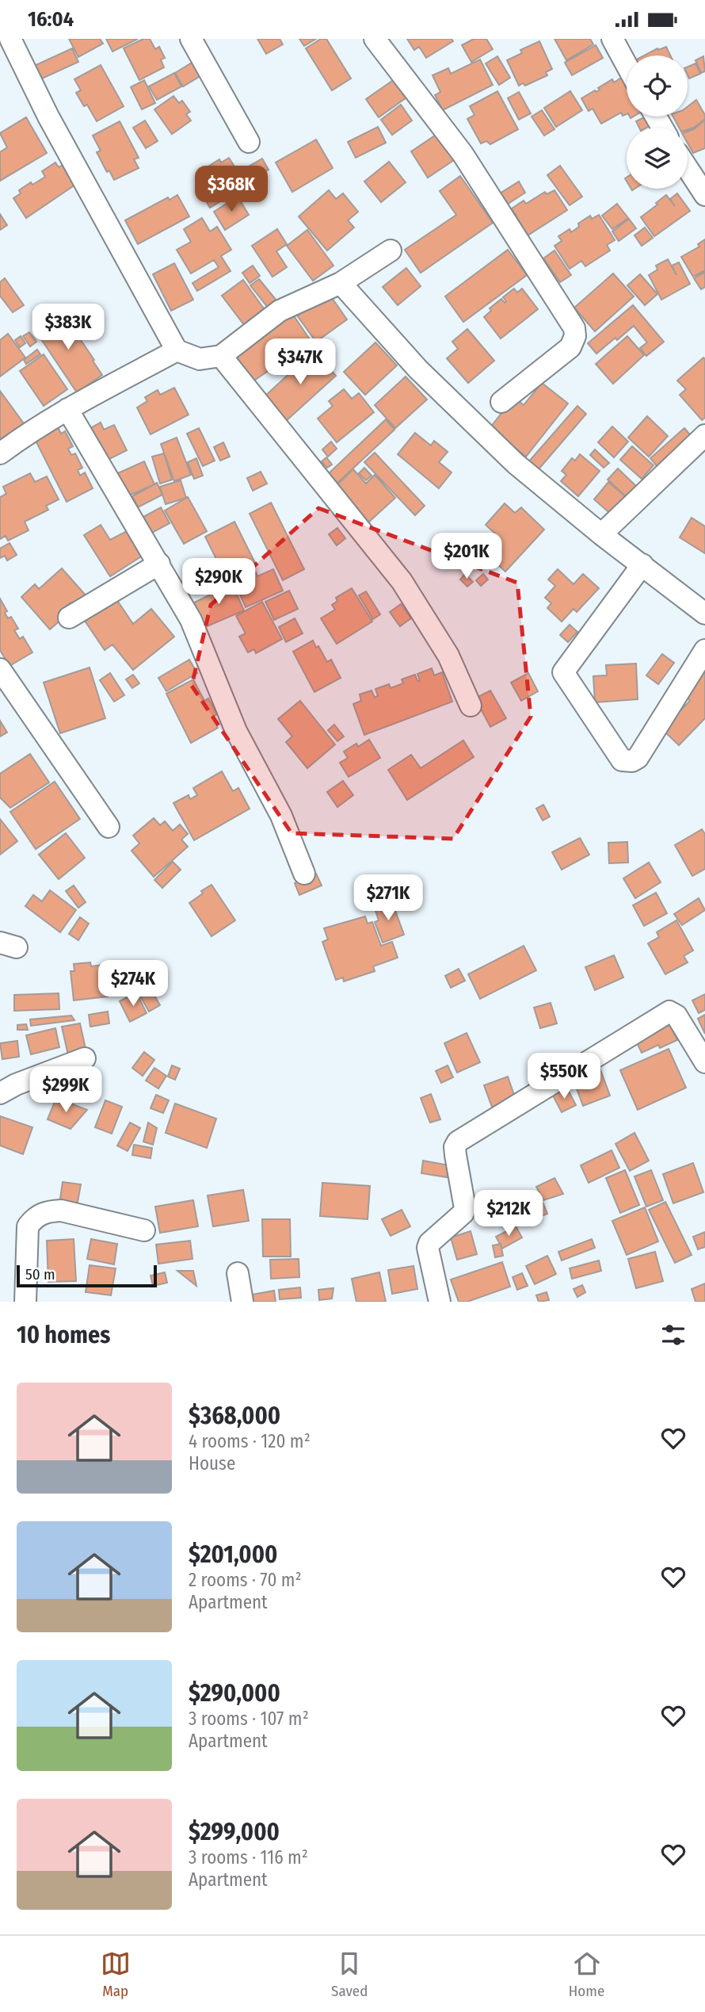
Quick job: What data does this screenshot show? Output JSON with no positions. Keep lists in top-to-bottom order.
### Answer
{
  "scale_bar": "50 m",
  "page": {
    "status": "16:04",
    "price": [
      "$368K",
      "$383K",
      "$347K",
      "$201K",
      "$290K",
      "$271K",
      "$274K",
      "$550K",
      "$299K",
      "$212K"
    ],
    "scale": "50 m",
    "heading": "10 homes",
    "list": [
      {
        "name": "$368,000",
        "note": "4 rooms · 120 m² · House"
      },
      {
        "name": "$201,000",
        "note": "2 rooms · 70 m² · Apartment"
      },
      {
        "name": "$290,000",
        "note": "3 rooms · 107 m² · Apartment"
      },
      {
        "name": "$299,000",
        "note": "3 rooms · 116 m² · Apartment"
      }
    ],
    "tabs": ["Map", "Saved", "Home"]
  }
}
